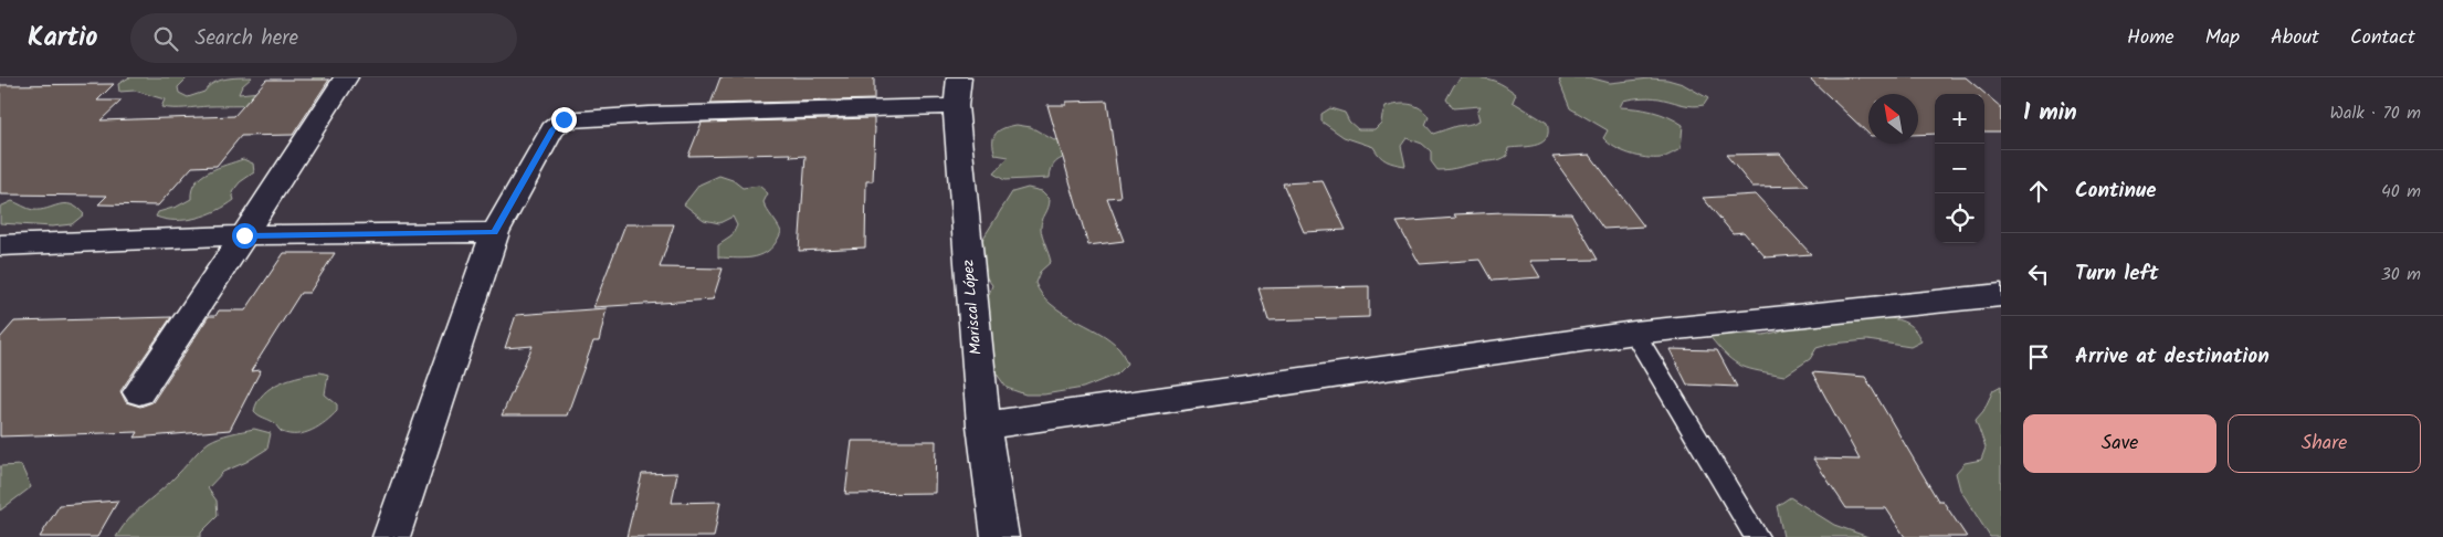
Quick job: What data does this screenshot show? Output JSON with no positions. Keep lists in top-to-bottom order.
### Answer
{
  "streets": {
    "street": ["Mariscal López"]
  },
  "north": "top left",
  "page": {
    "header": "Kartio",
    "search": "Search here",
    "nav": [
      "Home",
      "Map",
      "About",
      "Contact"
    ],
    "heading": ["1 min", "Walk · 70 m"],
    "map_buttons": ["+", "−"],
    "list": [
      ["Continue", "40 m"],
      ["Turn left", "30 m"],
      "Arrive at destination"
    ],
    "buttons": ["Save", "Share"]
  }
}
